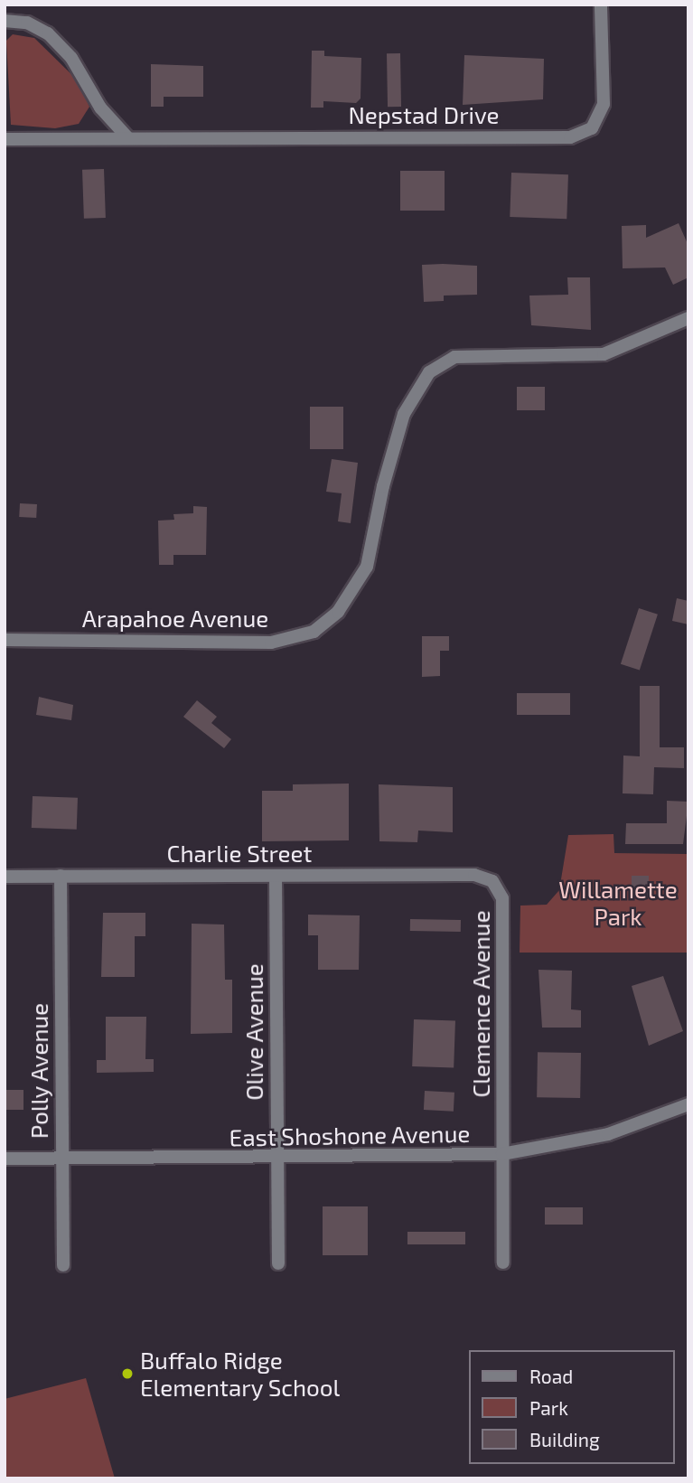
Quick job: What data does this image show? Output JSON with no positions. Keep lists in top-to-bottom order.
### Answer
{
  "streets": {
    "street": [
      "Nepstad Drive",
      "Arapahoe Avenue",
      "Charlie Street",
      "Clemence Avenue",
      "Olive Avenue",
      "Polly Avenue",
      "East Shoshone Avenue"
    ]
  },
  "crossings": [
    ["Charlie Street", "Clemence Avenue"],
    ["Charlie Street", "Olive Avenue"],
    ["Charlie Street", "Polly Avenue"],
    ["Clemence Avenue", "East Shoshone Avenue"],
    ["Olive Avenue", "East Shoshone Avenue"],
    ["Polly Avenue", "East Shoshone Avenue"]
  ],
  "parks": ["Willamette Park"],
  "places": ["Buffalo Ridge Elementary School"],
  "legend": ["Road", "Park", "Building"]
}
